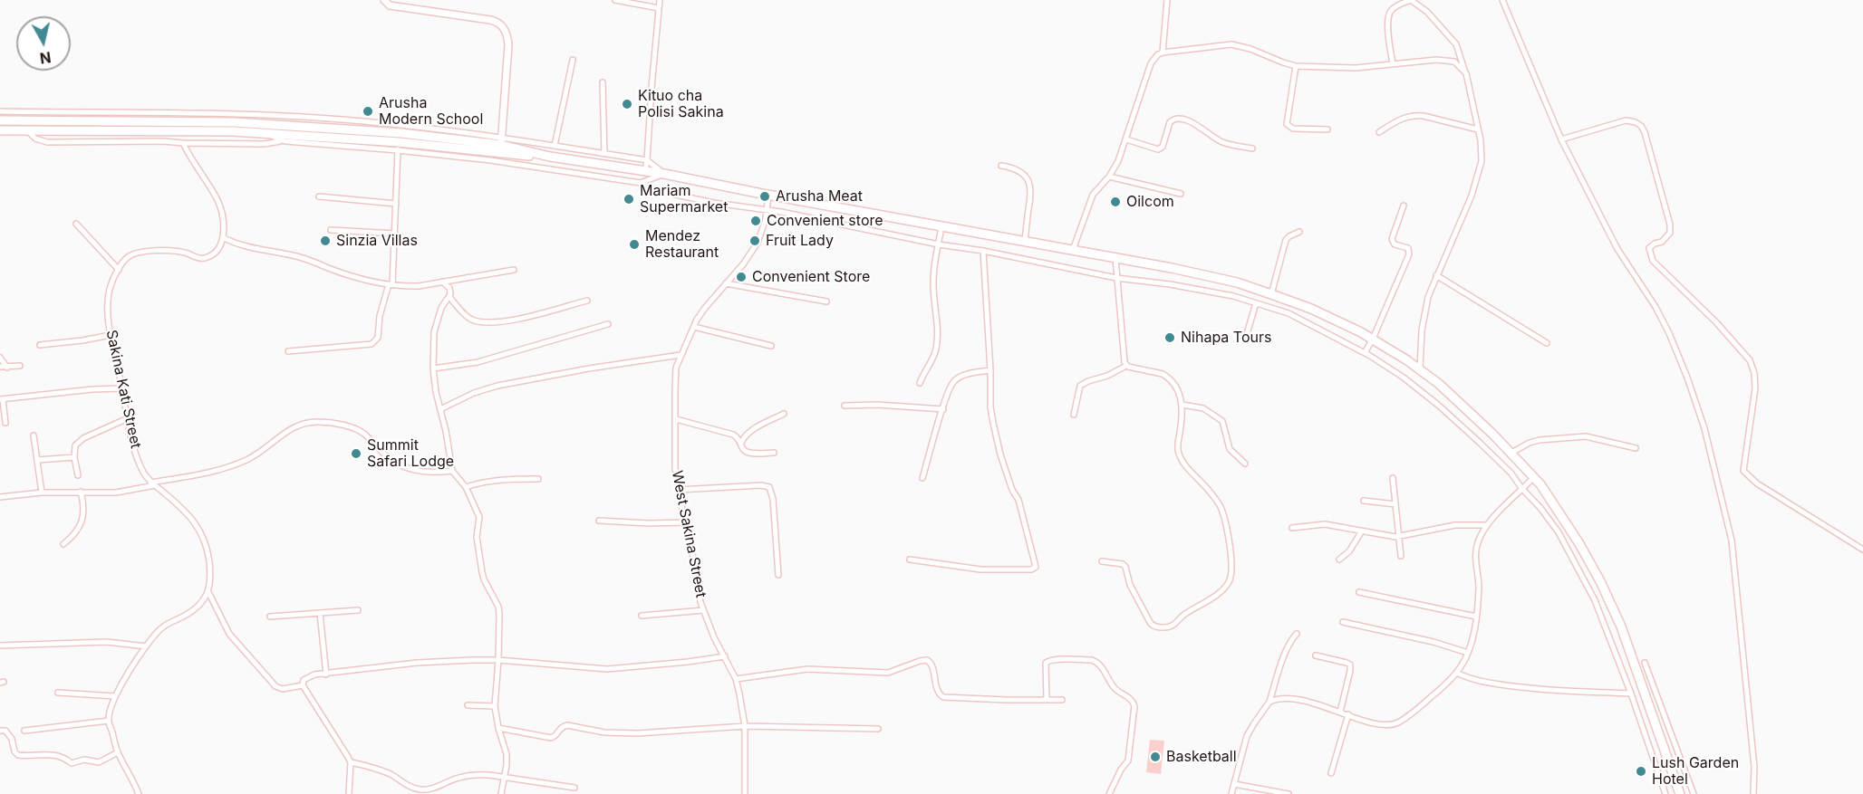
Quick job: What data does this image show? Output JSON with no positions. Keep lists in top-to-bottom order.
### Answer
{
  "streets": {
    "street": ["Sakina Kati Street", "West Sakina Street"]
  },
  "places": [
    "Kituo cha Polisi Sakina",
    "Arusha Modern School",
    "Arusha Meat",
    "Mariam Supermarket",
    "Oilcom",
    "Convenient store",
    "Sinzia Villas",
    "Fruit Lady",
    "Mendez Restaurant",
    "Convenient Store",
    "Nihapa Tours",
    "Summit Safari Lodge",
    "Basketball",
    "Lush Garden Hotel"
  ],
  "north": "bottom"
}
